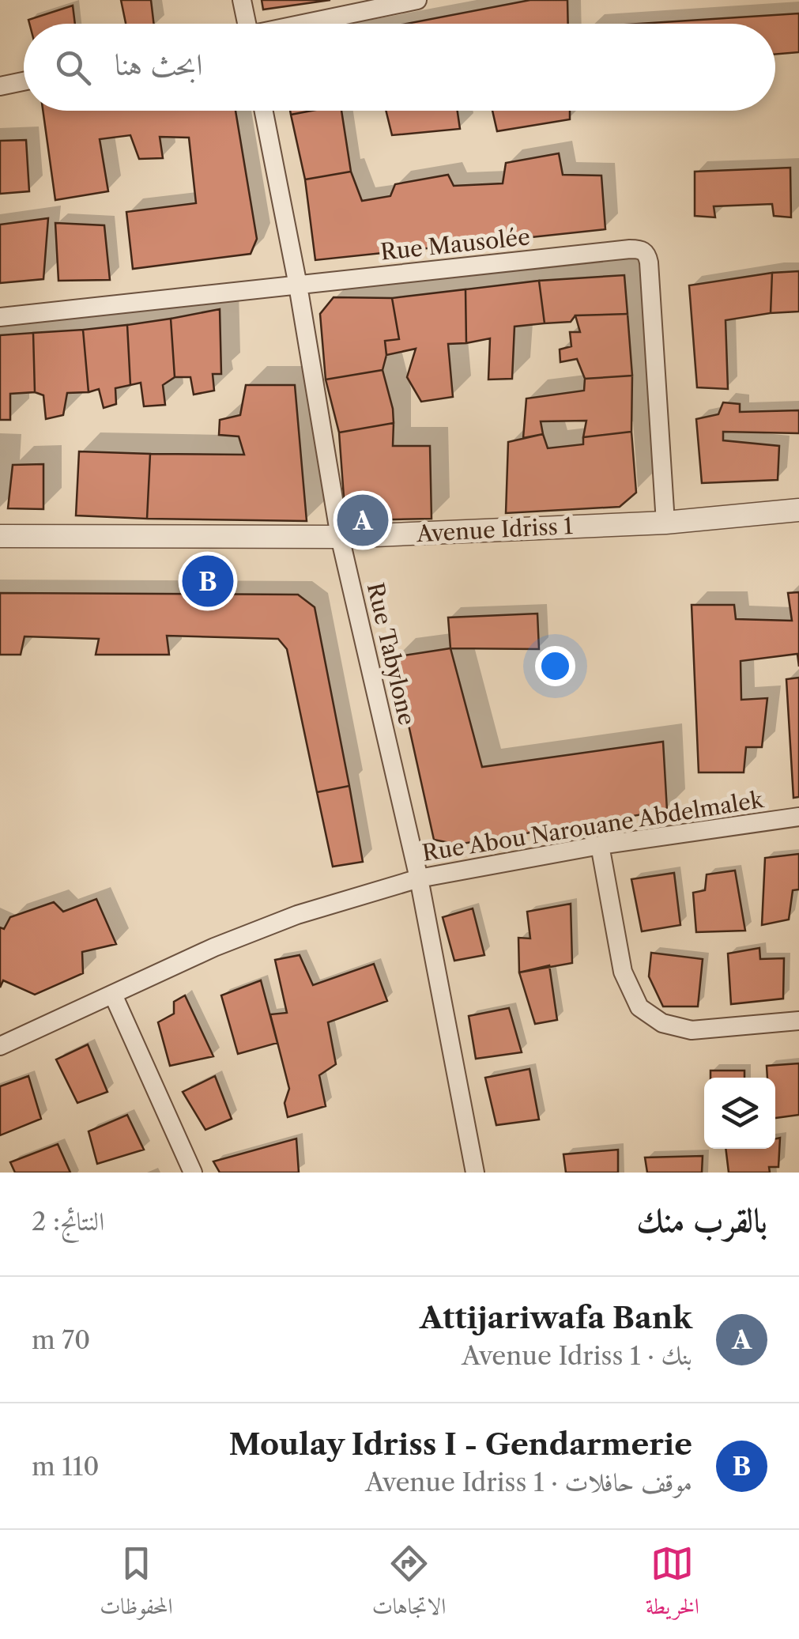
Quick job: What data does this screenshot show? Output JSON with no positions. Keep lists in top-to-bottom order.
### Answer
{
  "streets": {
    "street": [
      "Rue Mausolée",
      "Avenue Idriss 1",
      "Rue Tabylone",
      "Rue Abou Narouane Abdelmalek"
    ]
  },
  "crossings": [
    ["Rue Mausolée", "Avenue Idriss 1"],
    ["Rue Mausolée", "Rue Tabylone"],
    ["Avenue Idriss 1", "Rue Tabylone"],
    ["Rue Tabylone", "Rue Abou Narouane Abdelmalek"]
  ],
  "page": {
    "search": "ابحث هنا",
    "pins": ["A", "B"],
    "heading": ["بالقرب منك", "النتائج: 2"],
    "list": [
      {
        "mark": "A",
        "name": "Attijariwafa Bank",
        "note": "بنك · Avenue Idriss 1",
        "value": "70 m"
      },
      {
        "mark": "B",
        "name": "Moulay Idriss I - Gendarmerie",
        "note": "موقف حافلات · Avenue Idriss 1",
        "value": "110 m"
      }
    ],
    "nav": ["الخريطة", "الاتجاهات", "المحفوظات"]
  }
}
